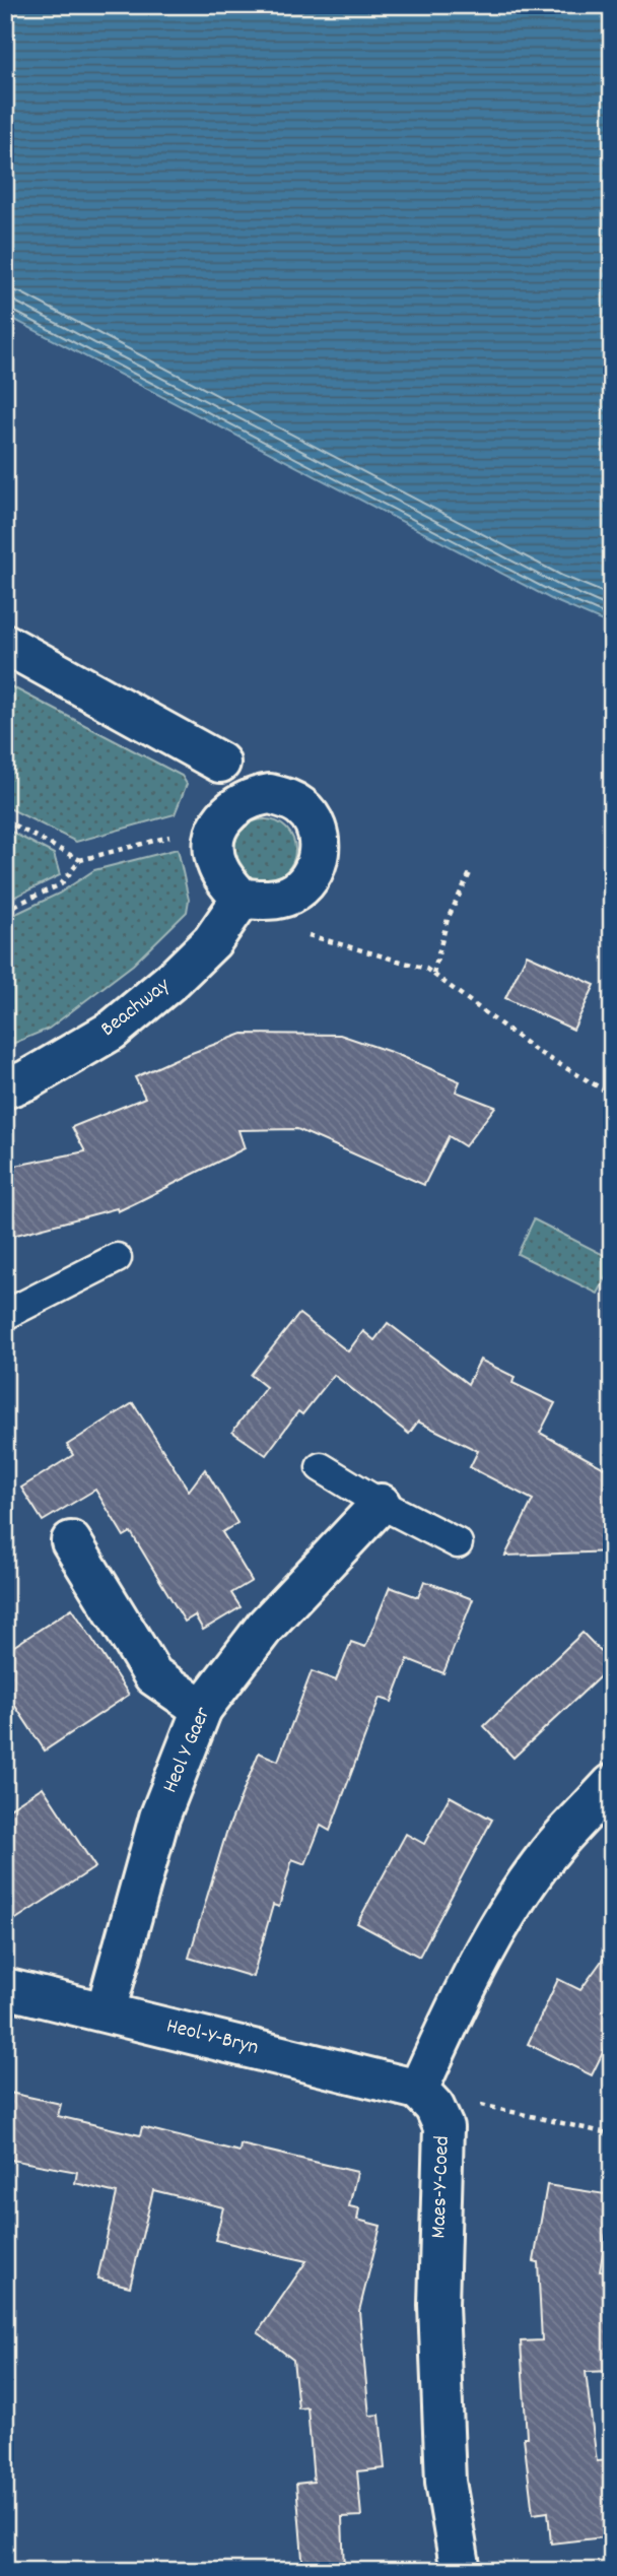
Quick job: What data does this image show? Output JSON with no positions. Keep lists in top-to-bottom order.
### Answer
{
  "streets": {
    "street": [
      "Beachway",
      "Heol Y Gaer",
      "Heol-Y-Bryn",
      "Maes-Y-Coed"
    ]
  },
  "crossings": [
    ["Heol Y Gaer", "Heol-Y-Bryn"],
    ["Heol-Y-Bryn", "Maes-Y-Coed"]
  ]
}
